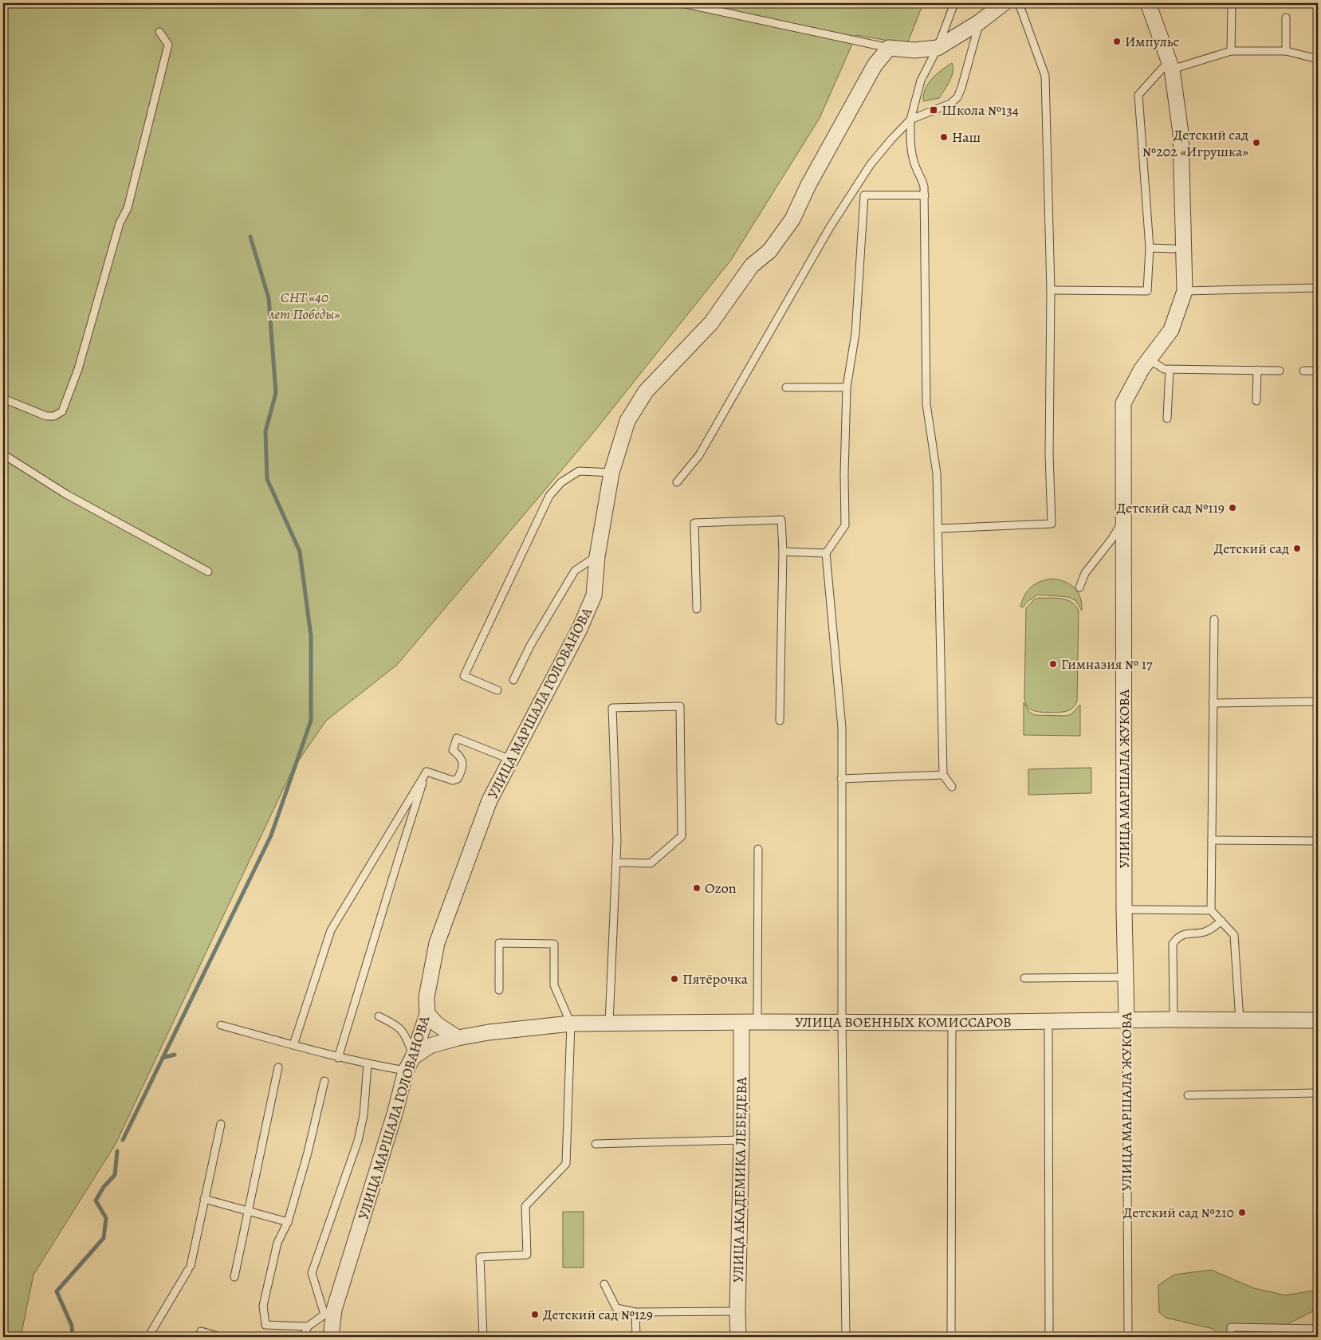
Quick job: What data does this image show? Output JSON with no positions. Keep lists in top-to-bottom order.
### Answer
{
  "streets": {
    "street": [
      "УЛИЦА МАРШАЛА ГОЛОВАНОВА",
      "УЛИЦА МАРШАЛА ЖУКОВА",
      "УЛИЦА ВОЕННЫХ КОМИССАРОВ",
      "УЛИЦА АКАДЕМИКА ЛЕБЕДЕВА"
    ]
  },
  "crossings": [
    ["УЛИЦА МАРШАЛА ГОЛОВАНОВА", "УЛИЦА ВОЕННЫХ КОМИССАРОВ"],
    ["УЛИЦА МАРШАЛА ЖУКОВА", "УЛИЦА ВОЕННЫХ КОМИССАРОВ"],
    ["УЛИЦА ВОЕННЫХ КОМИССАРОВ", "УЛИЦА АКАДЕМИКА ЛЕБЕДЕВА"]
  ],
  "parks": ["СНТ «40 лет Победы»"],
  "places": {
    "other": [
      "Импульс",
      "Наш",
      "Детский сад №202 «Игрушка»",
      "Детский сад №119",
      "Детский сад",
      "Гимназия № 17",
      "Ozon",
      "Пятёрочка",
      "Детский сад №210",
      "Детский сад №129"
    ],
    "transit": ["Школа №134"]
  }
}
